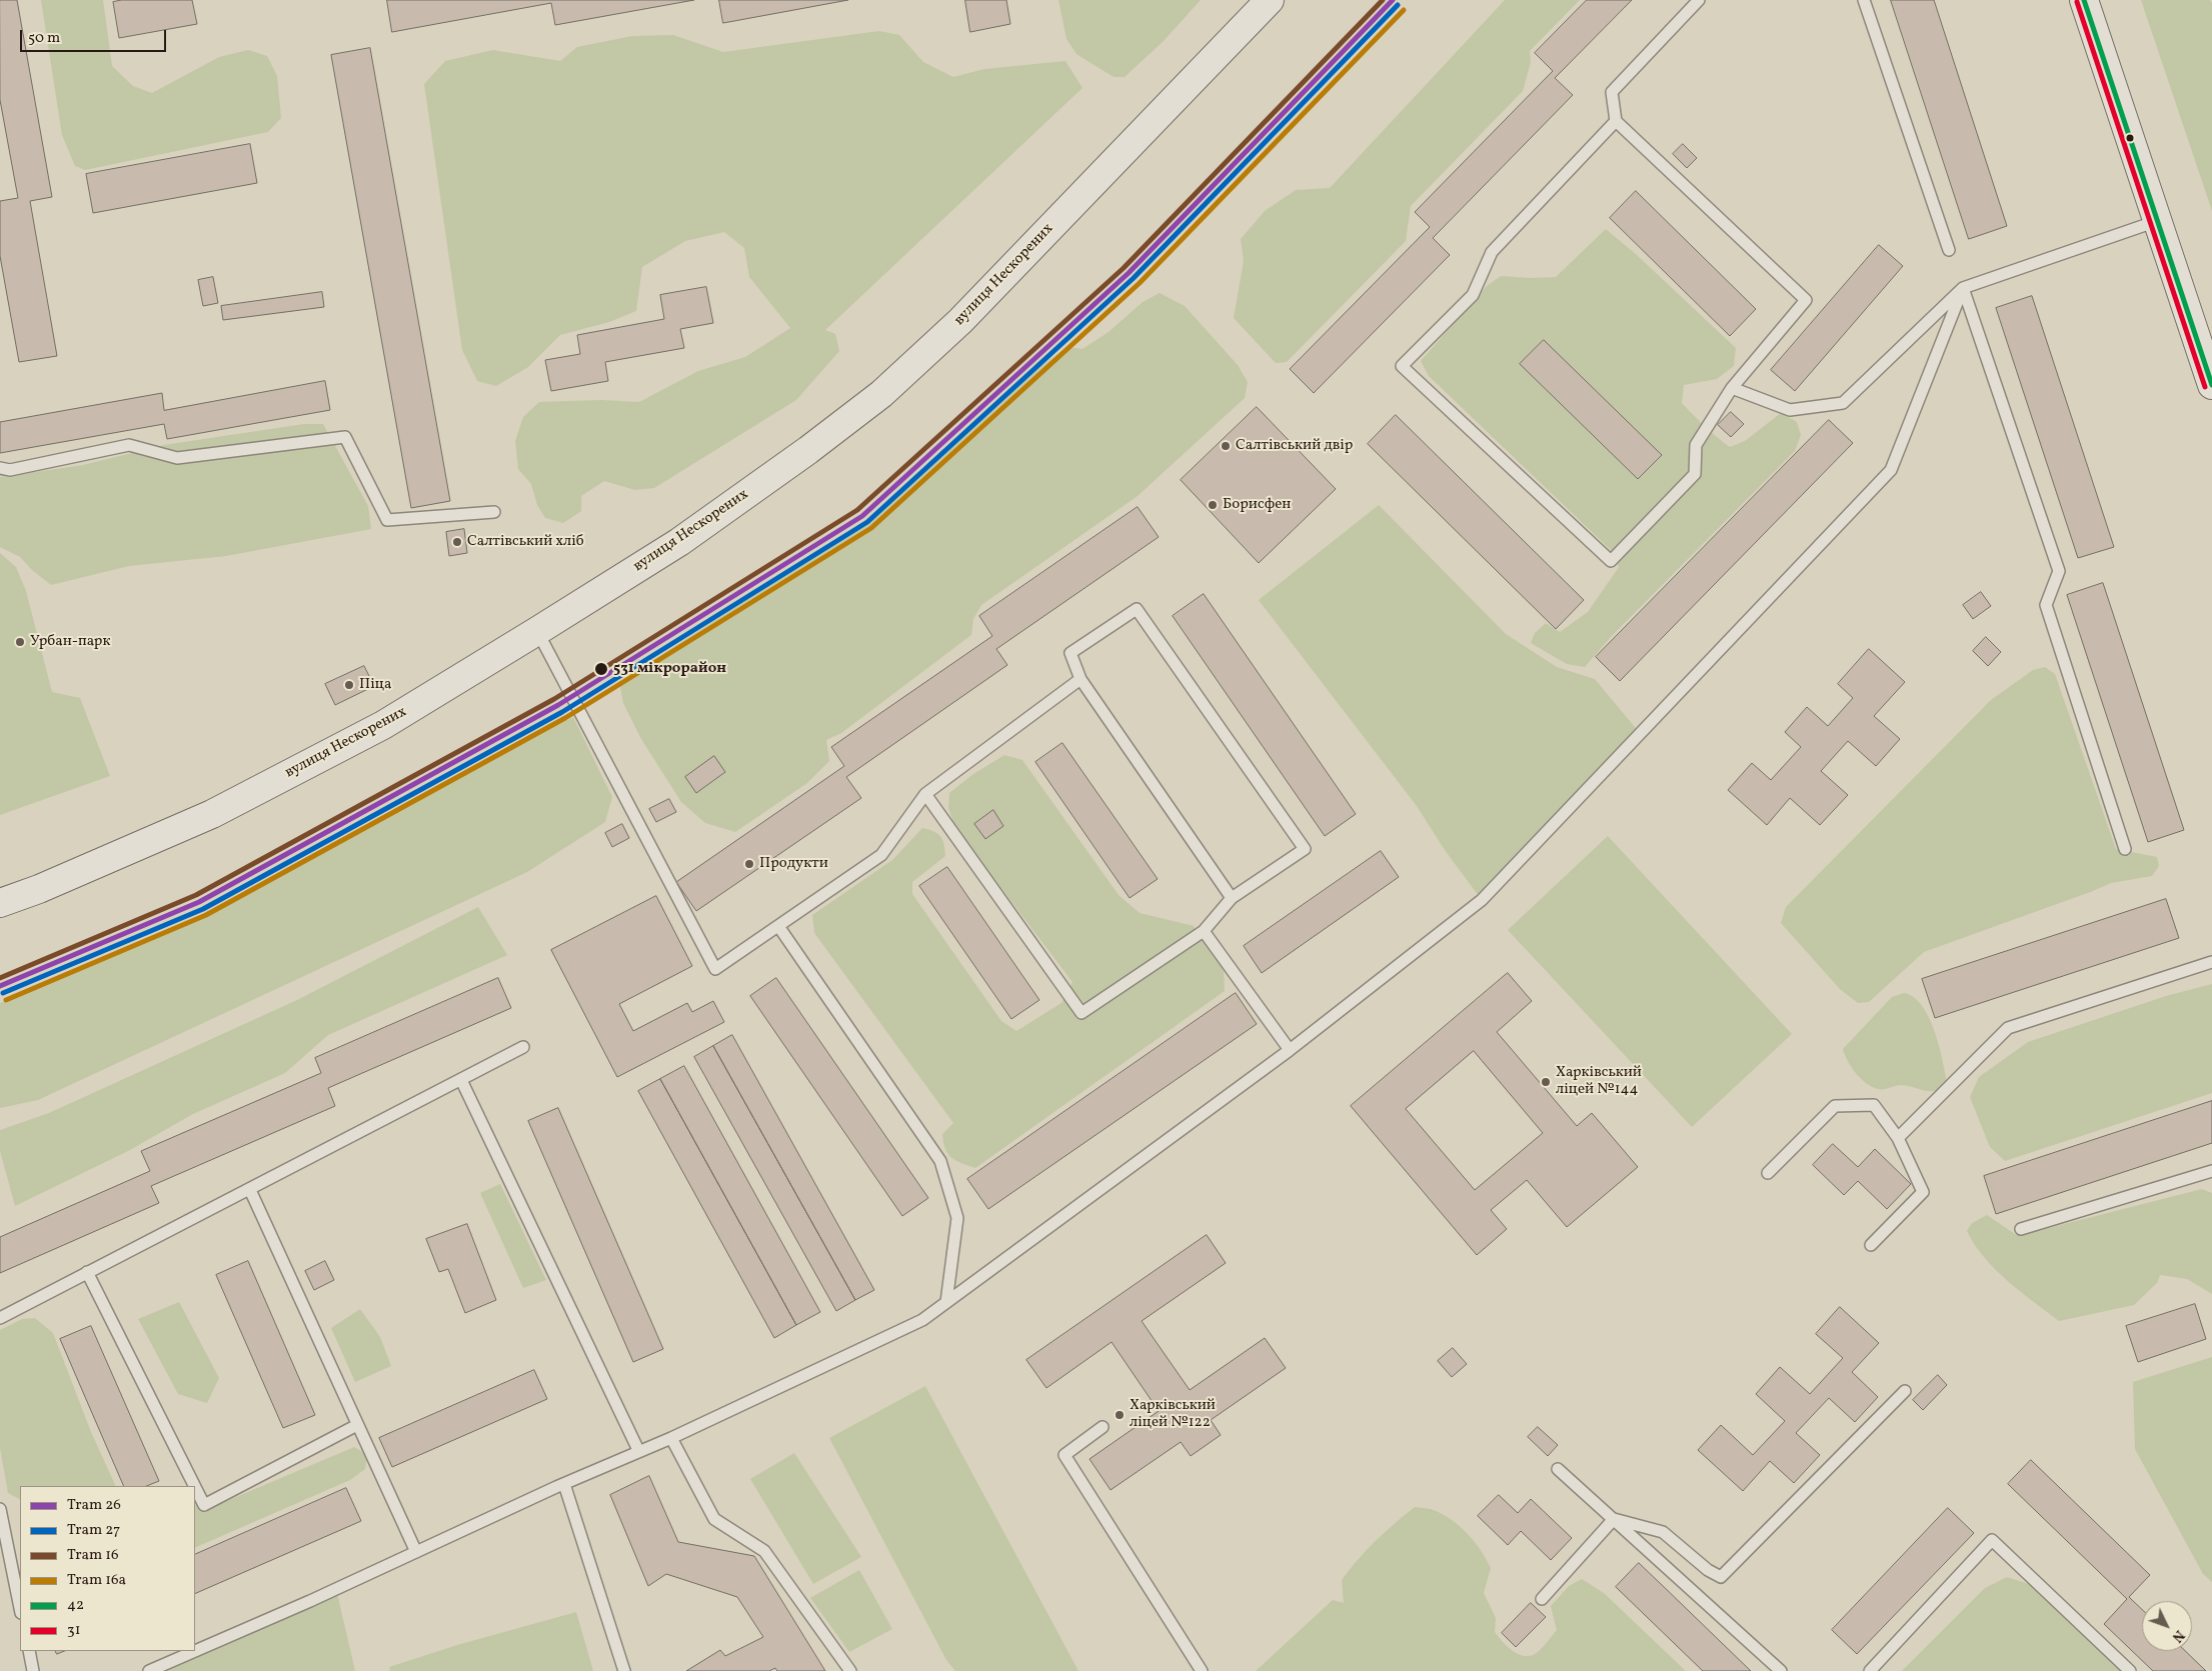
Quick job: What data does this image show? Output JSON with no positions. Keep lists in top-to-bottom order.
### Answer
{
  "streets": {
    "main road": ["вулиця Нескорених"]
  },
  "places": [
    "Салтівський двір",
    "Борисфен",
    "Салтівський хліб",
    "Урбан-парк",
    "531 мікрорайон",
    "Піца",
    "Продукти",
    "Харківський ліцей №144",
    "Харківський ліцей №122"
  ],
  "lines": [
    "tram line 26",
    "tram line 16",
    "transit line 42",
    "transit line 31",
    "tram line 27",
    "tram line 16a"
  ],
  "legend": [
    "Tram 26",
    "Tram 27",
    "Tram 16",
    "Tram 16a",
    "42",
    "31"
  ],
  "scale_bar": "50 m",
  "north": "bottom right"
}
